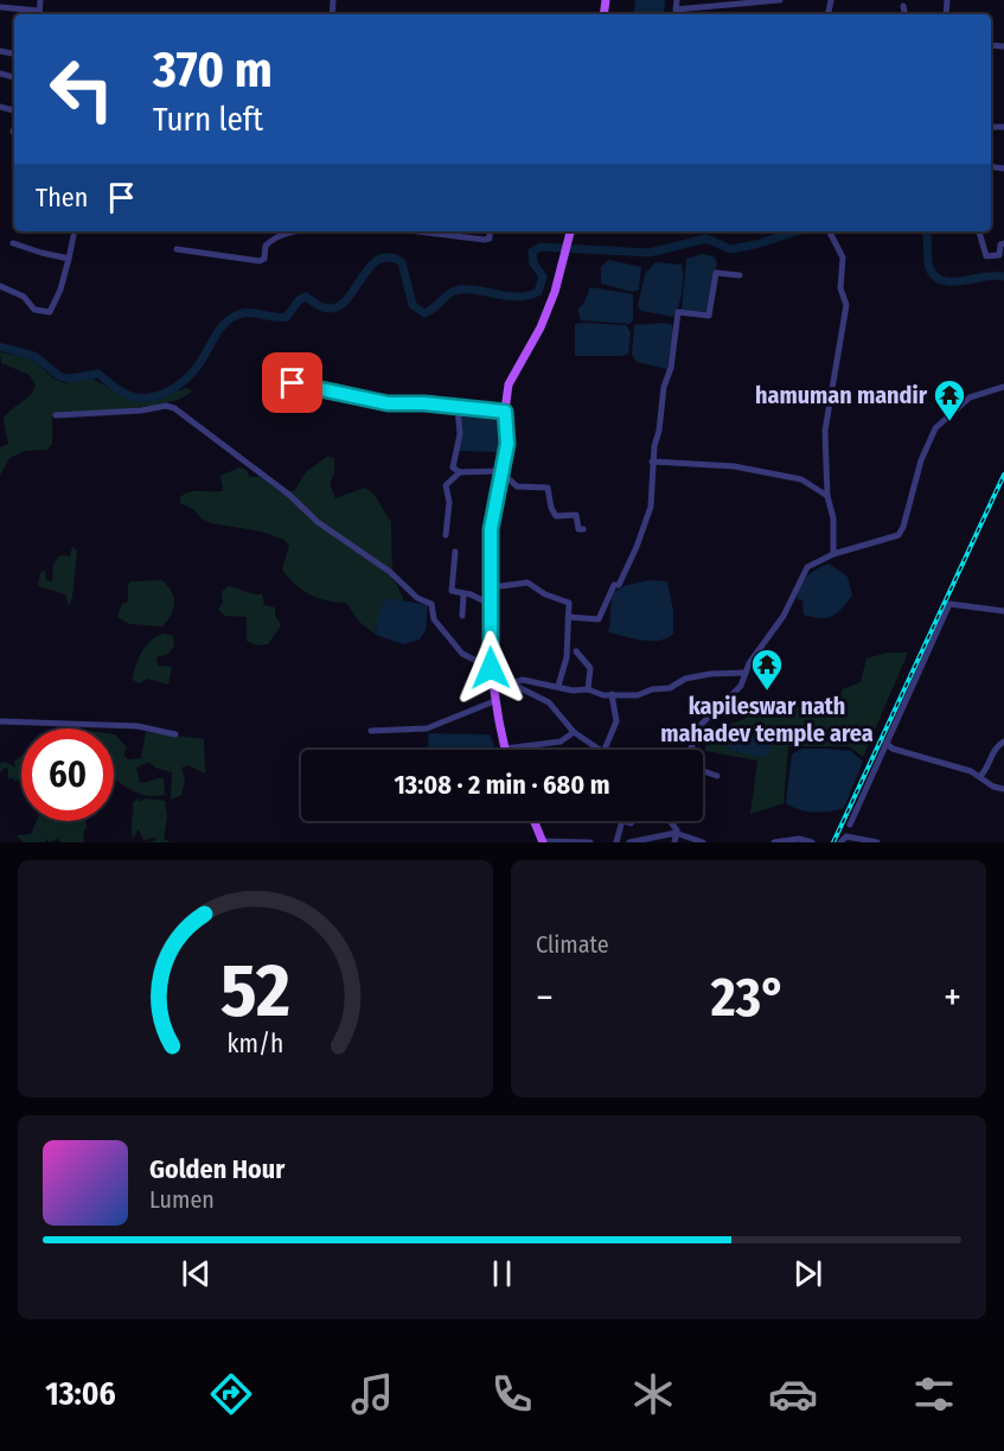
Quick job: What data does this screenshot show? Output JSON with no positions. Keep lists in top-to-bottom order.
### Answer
{
  "places": {
    "temple": ["hamuman mandir", "kapileswar nath mahadev temple area"]
  },
  "page": {
    "turn": ["370 m", "Turn left"],
    "then": "Then",
    "limit": "60",
    "trip": "13:08 · 2 min · 680 m",
    "tile": "Climate",
    "heat": ["−", "23°", "+"],
    "song": ["Golden Hour", "Lumen"],
    "tabs": "13:06",
    "gauge": ["52", "km/h"]
  }
}
